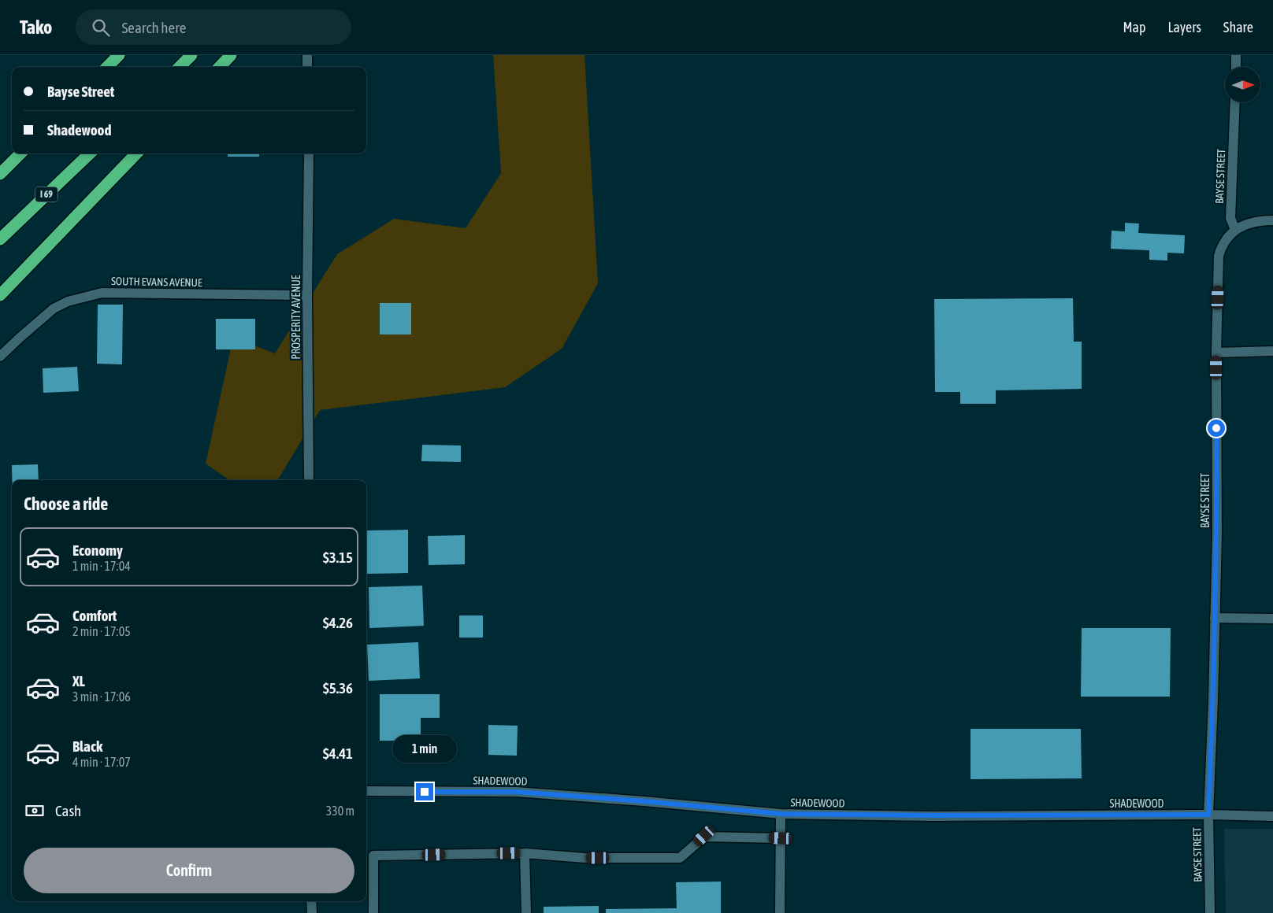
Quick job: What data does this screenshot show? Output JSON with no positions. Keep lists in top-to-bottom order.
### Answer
{
  "streets": {
    "highway": ["I 69"],
    "street": [
      "BAYSE STREET",
      "SOUTH EVANS AVENUE",
      "PROSPERITY AVENUE",
      "SHADEWOOD"
    ]
  },
  "crossings": [
    ["BAYSE STREET", "SHADEWOOD"],
    ["SOUTH EVANS AVENUE", "PROSPERITY AVENUE"]
  ],
  "north": "right",
  "page": {
    "header": "Tako",
    "search": "Search here",
    "nav": ["Map", "Layers", "Share"],
    "banner": ["Bayse Street", "Shadewood"],
    "heading": "Choose a ride",
    "list": [
      {
        "name": "Economy",
        "note": "1 min · 17:04",
        "value": "$3.15"
      },
      {
        "name": "Comfort",
        "note": "2 min · 17:05",
        "value": "$4.26"
      },
      {
        "name": "XL",
        "note": "3 min · 17:06",
        "value": "$5.36"
      },
      {
        "name": "Black",
        "note": "4 min · 17:07",
        "value": "$4.41"
      }
    ],
    "bubble": "1 min",
    "pay": ["Cash", "330 m"],
    "buttons": "Confirm"
  }
}
